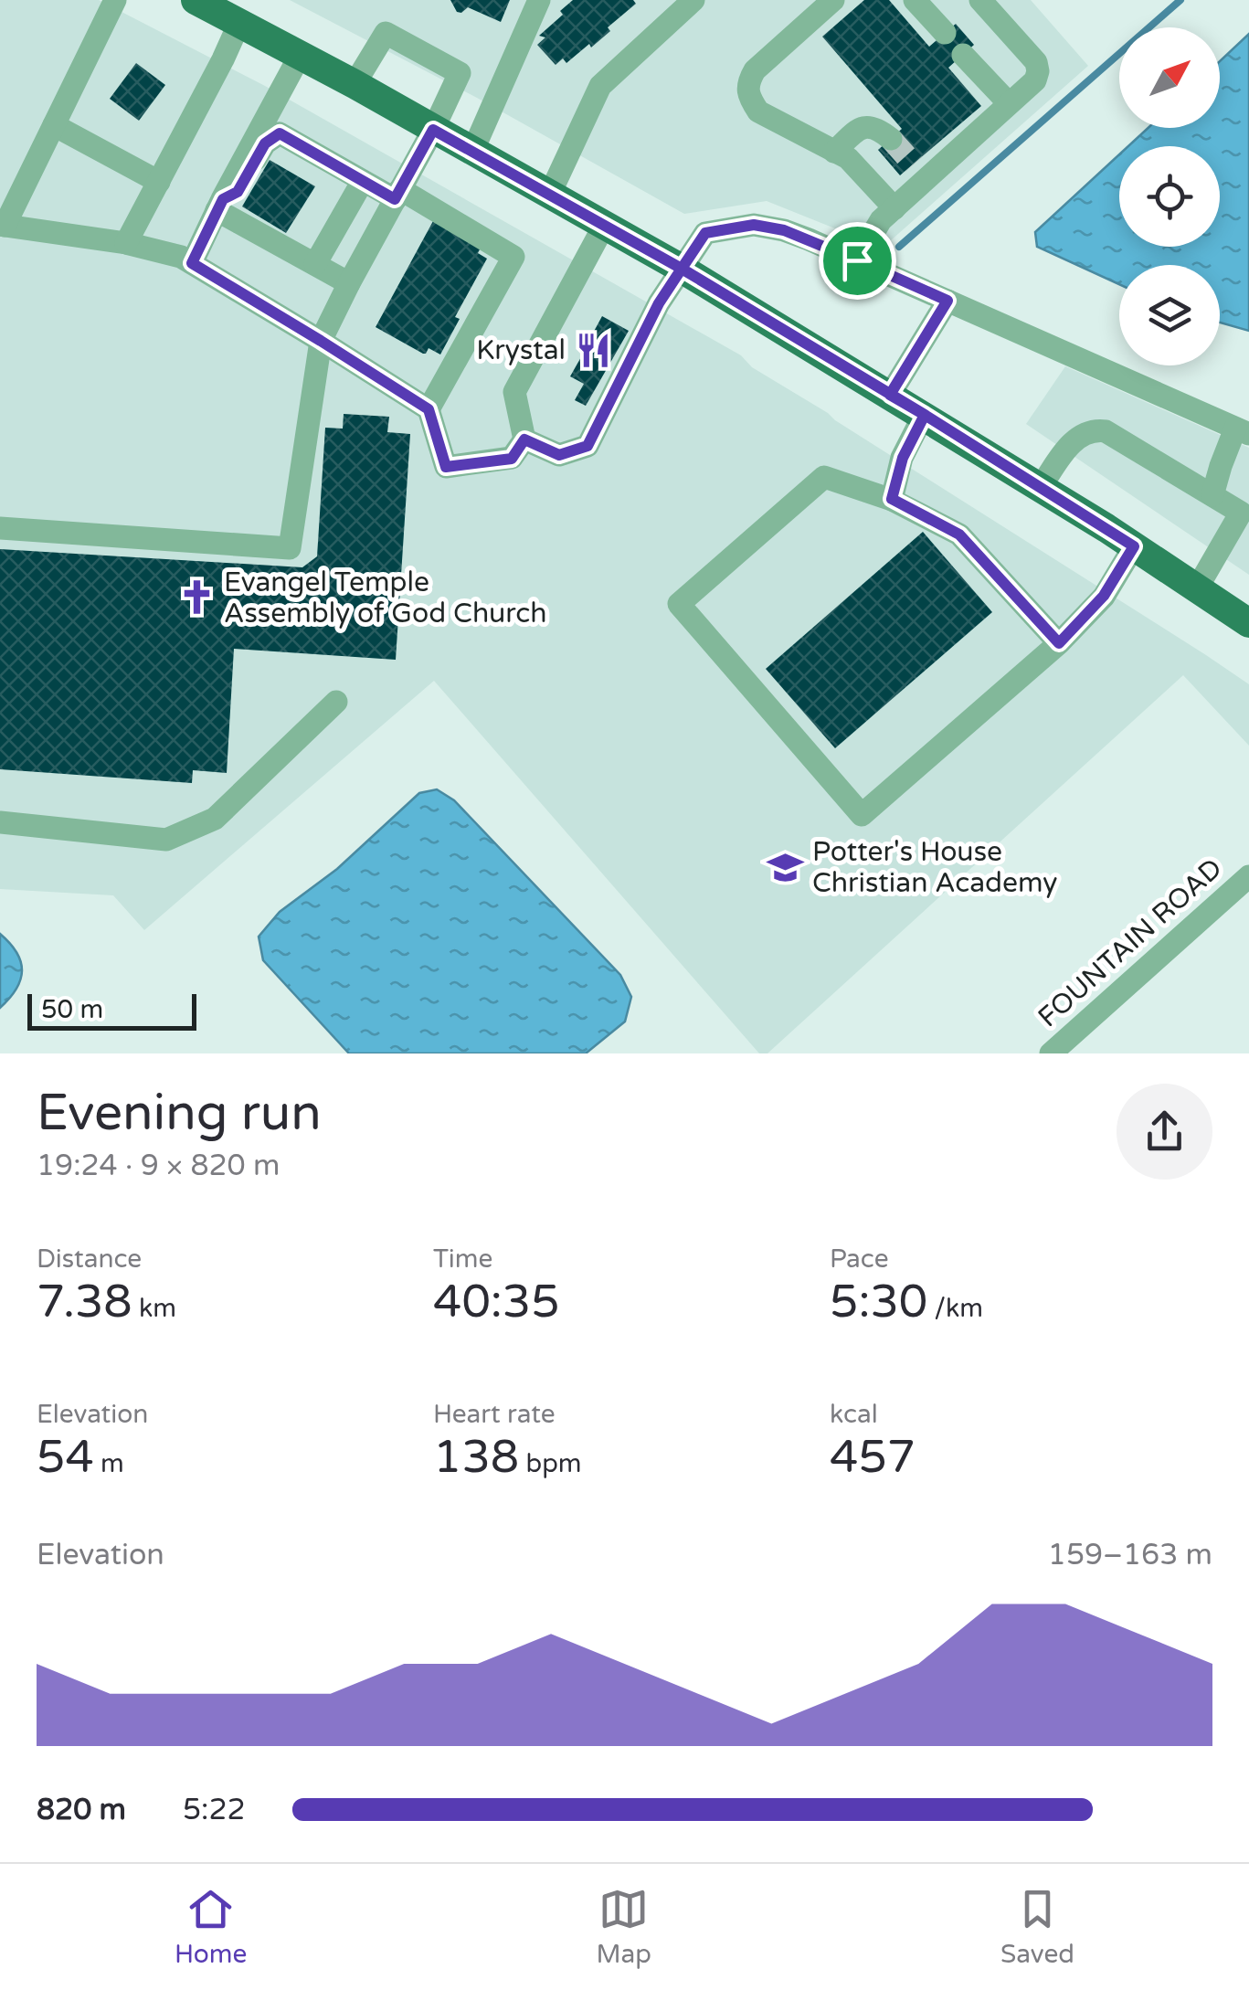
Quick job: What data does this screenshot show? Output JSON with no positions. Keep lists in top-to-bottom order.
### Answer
{
  "streets": {
    "street": ["FOUNTAIN ROAD"]
  },
  "places": {
    "restaurant": ["Krystal"],
    "church": ["Evangel Temple Assembly of God Church"],
    "school or university": ["Potter's House Christian Academy"]
  },
  "scale_bar": "50 m",
  "north": "top right",
  "page": {
    "scale": "50 m",
    "heading": ["Evening run", "19:24 · 9 × 820 m"],
    "stats": [
      ["Distance", "7.38 km"],
      ["Time", "40:35"],
      ["Pace", "5:30 /km"],
      ["Elevation", "54 m"],
      ["Heart rate", "138 bpm"],
      ["kcal", "457"]
    ],
    "chart": ["Elevation", "159–163 m"],
    "list": [
      {
        "name": "820 m",
        "note": "5:22"
      }
    ],
    "tabs": ["Home", "Map", "Saved"]
  }
}
